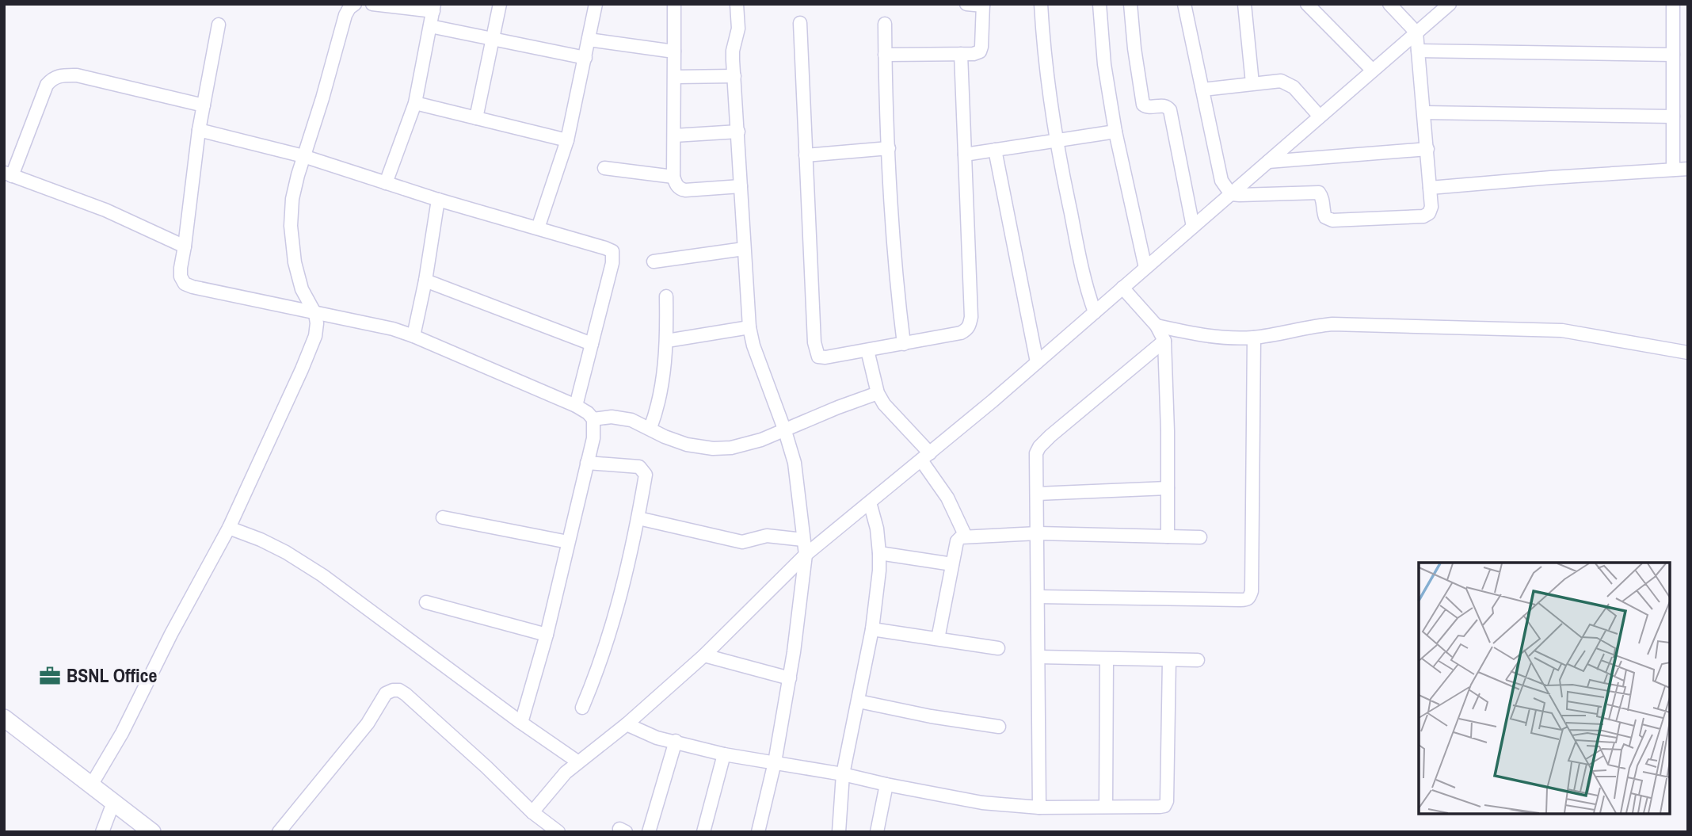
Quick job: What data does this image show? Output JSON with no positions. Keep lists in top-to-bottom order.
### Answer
{
  "places": {
    "office": ["BSNL Office"]
  }
}
